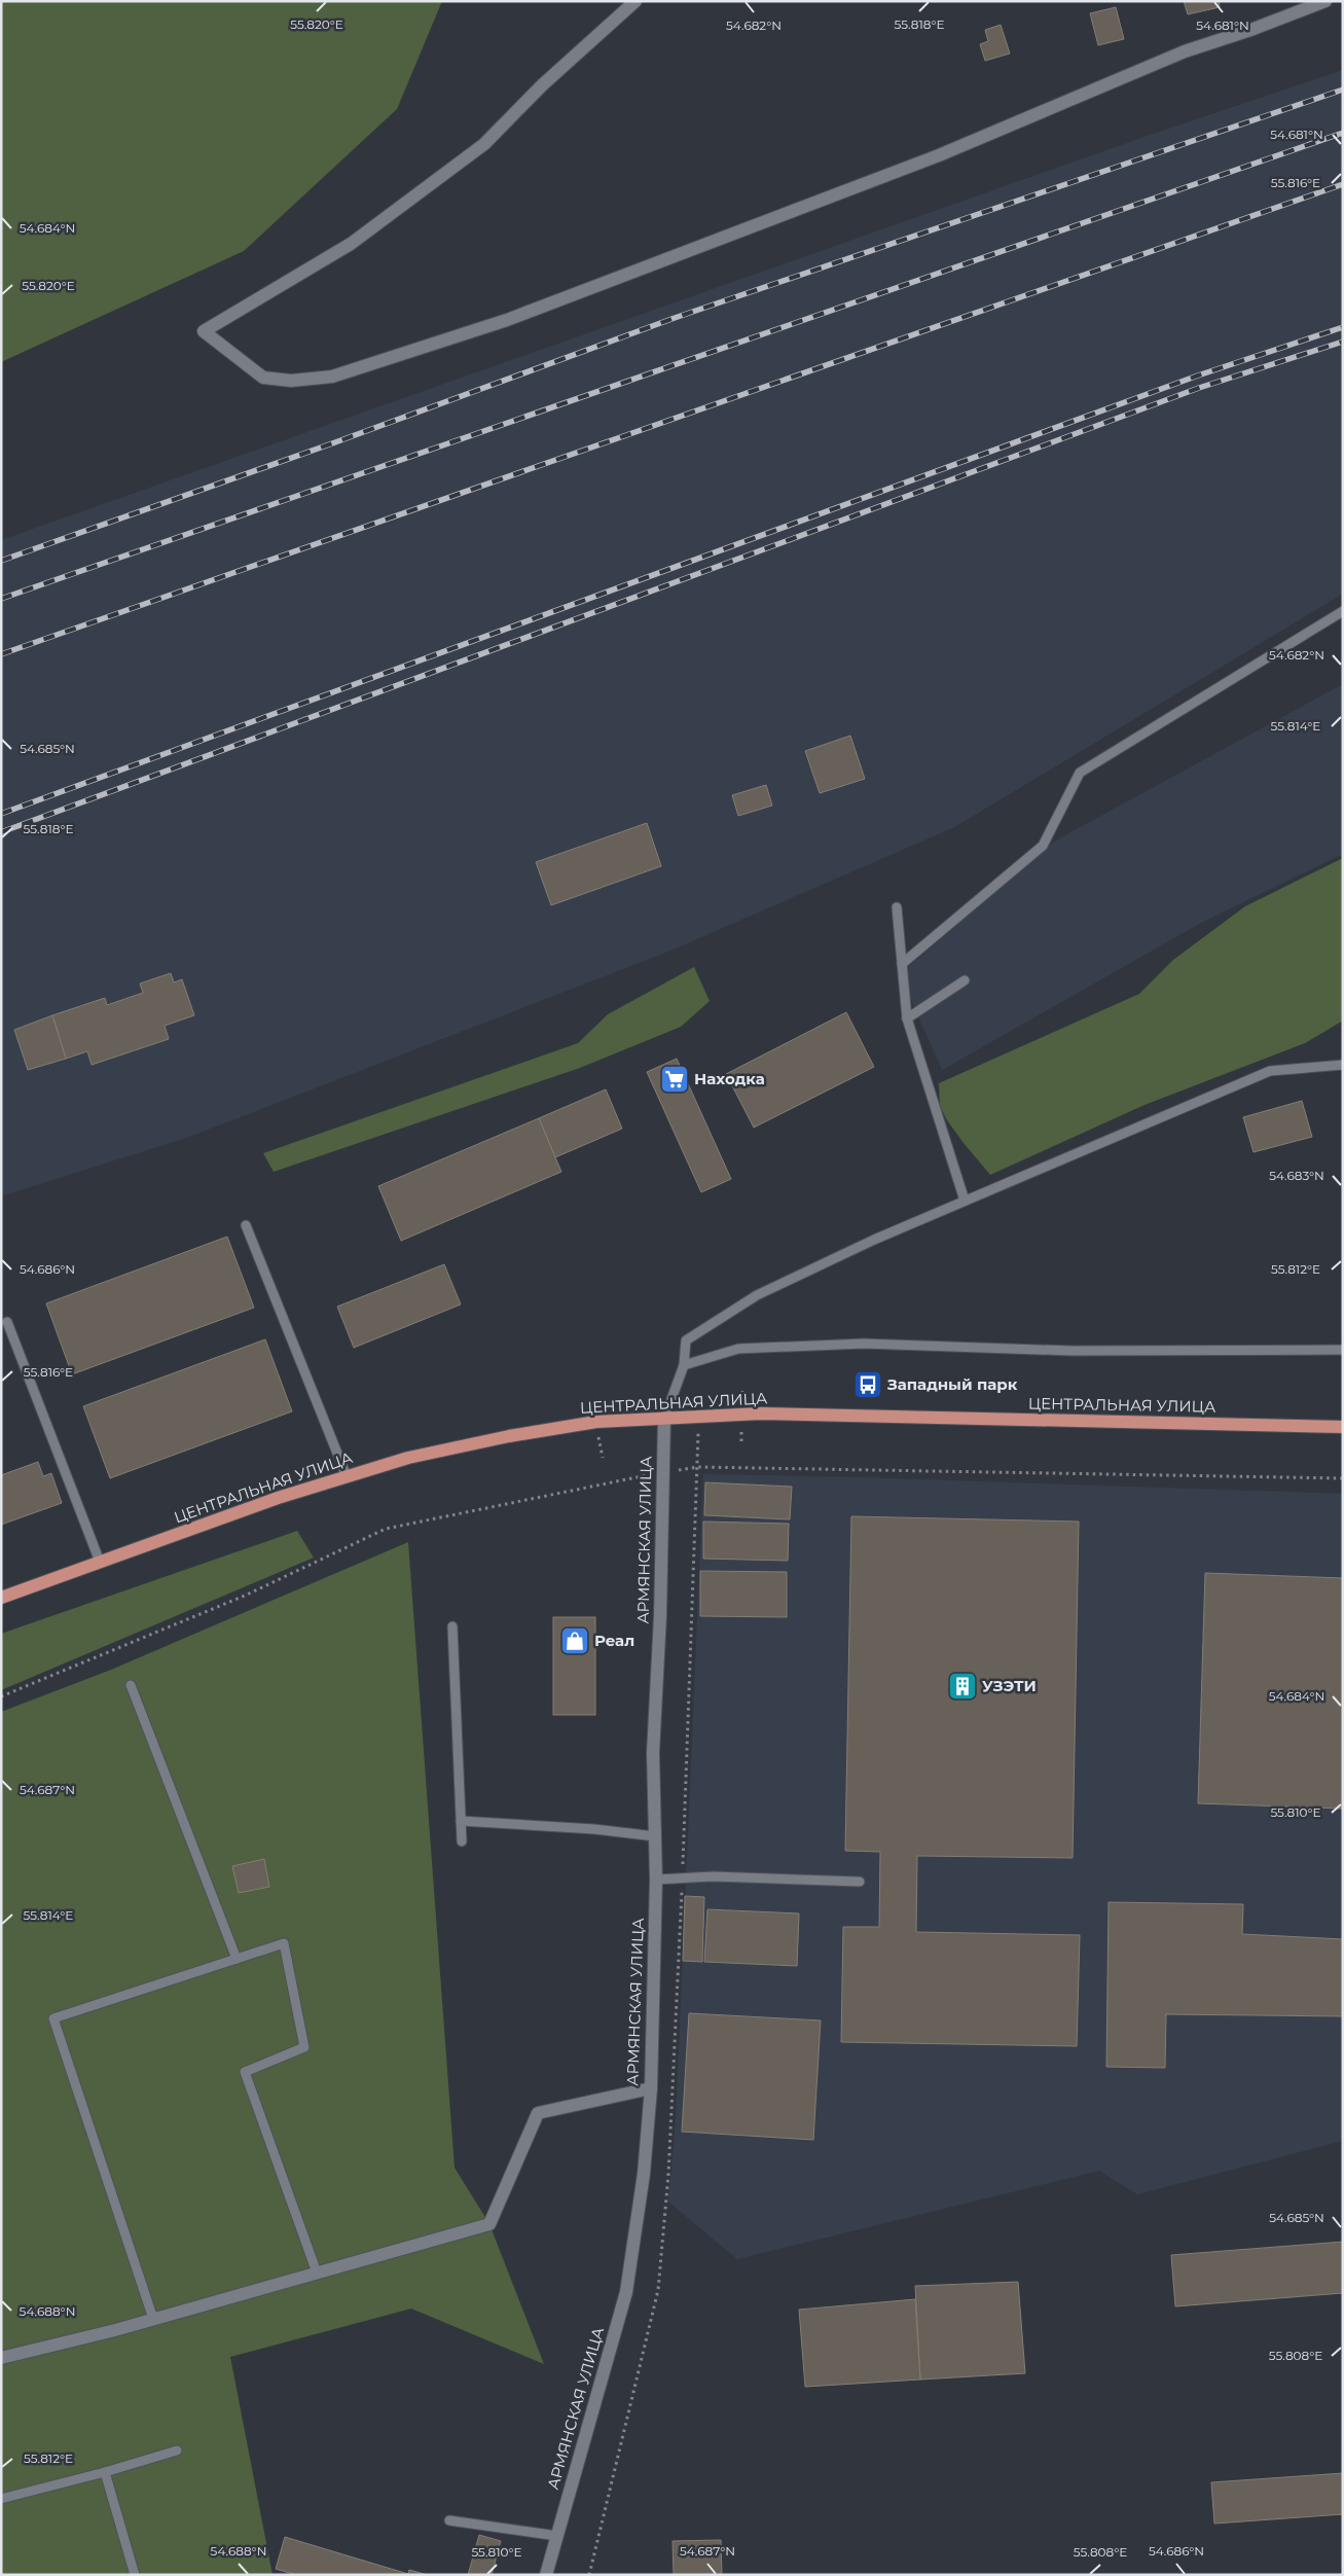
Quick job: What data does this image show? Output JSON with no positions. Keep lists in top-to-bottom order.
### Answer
{
  "streets": {
    "main road": ["ЦЕНТРАЛЬНАЯ УЛИЦА"],
    "street": ["АРМЯНСКАЯ УЛИЦА"]
  },
  "crossings": [
    ["ЦЕНТРАЛЬНАЯ УЛИЦА", "АРМЯНСКАЯ УЛИЦА"]
  ],
  "places": {
    "supermarket": ["Находка"],
    "bus stop": ["Западный парк"],
    "shop": ["Реал"],
    "building": ["УЗЭТИ"]
  },
  "coordinates": [
    "55.820°E",
    "55.818°E",
    "54.681°N",
    "54.682°N",
    "55.816°E",
    "54.684°N",
    "55.814°E",
    "54.685°N",
    "54.683°N",
    "54.686°N",
    "55.812°E",
    "54.687°N",
    "55.810°E",
    "54.688°N",
    "55.808°E"
  ]
}
